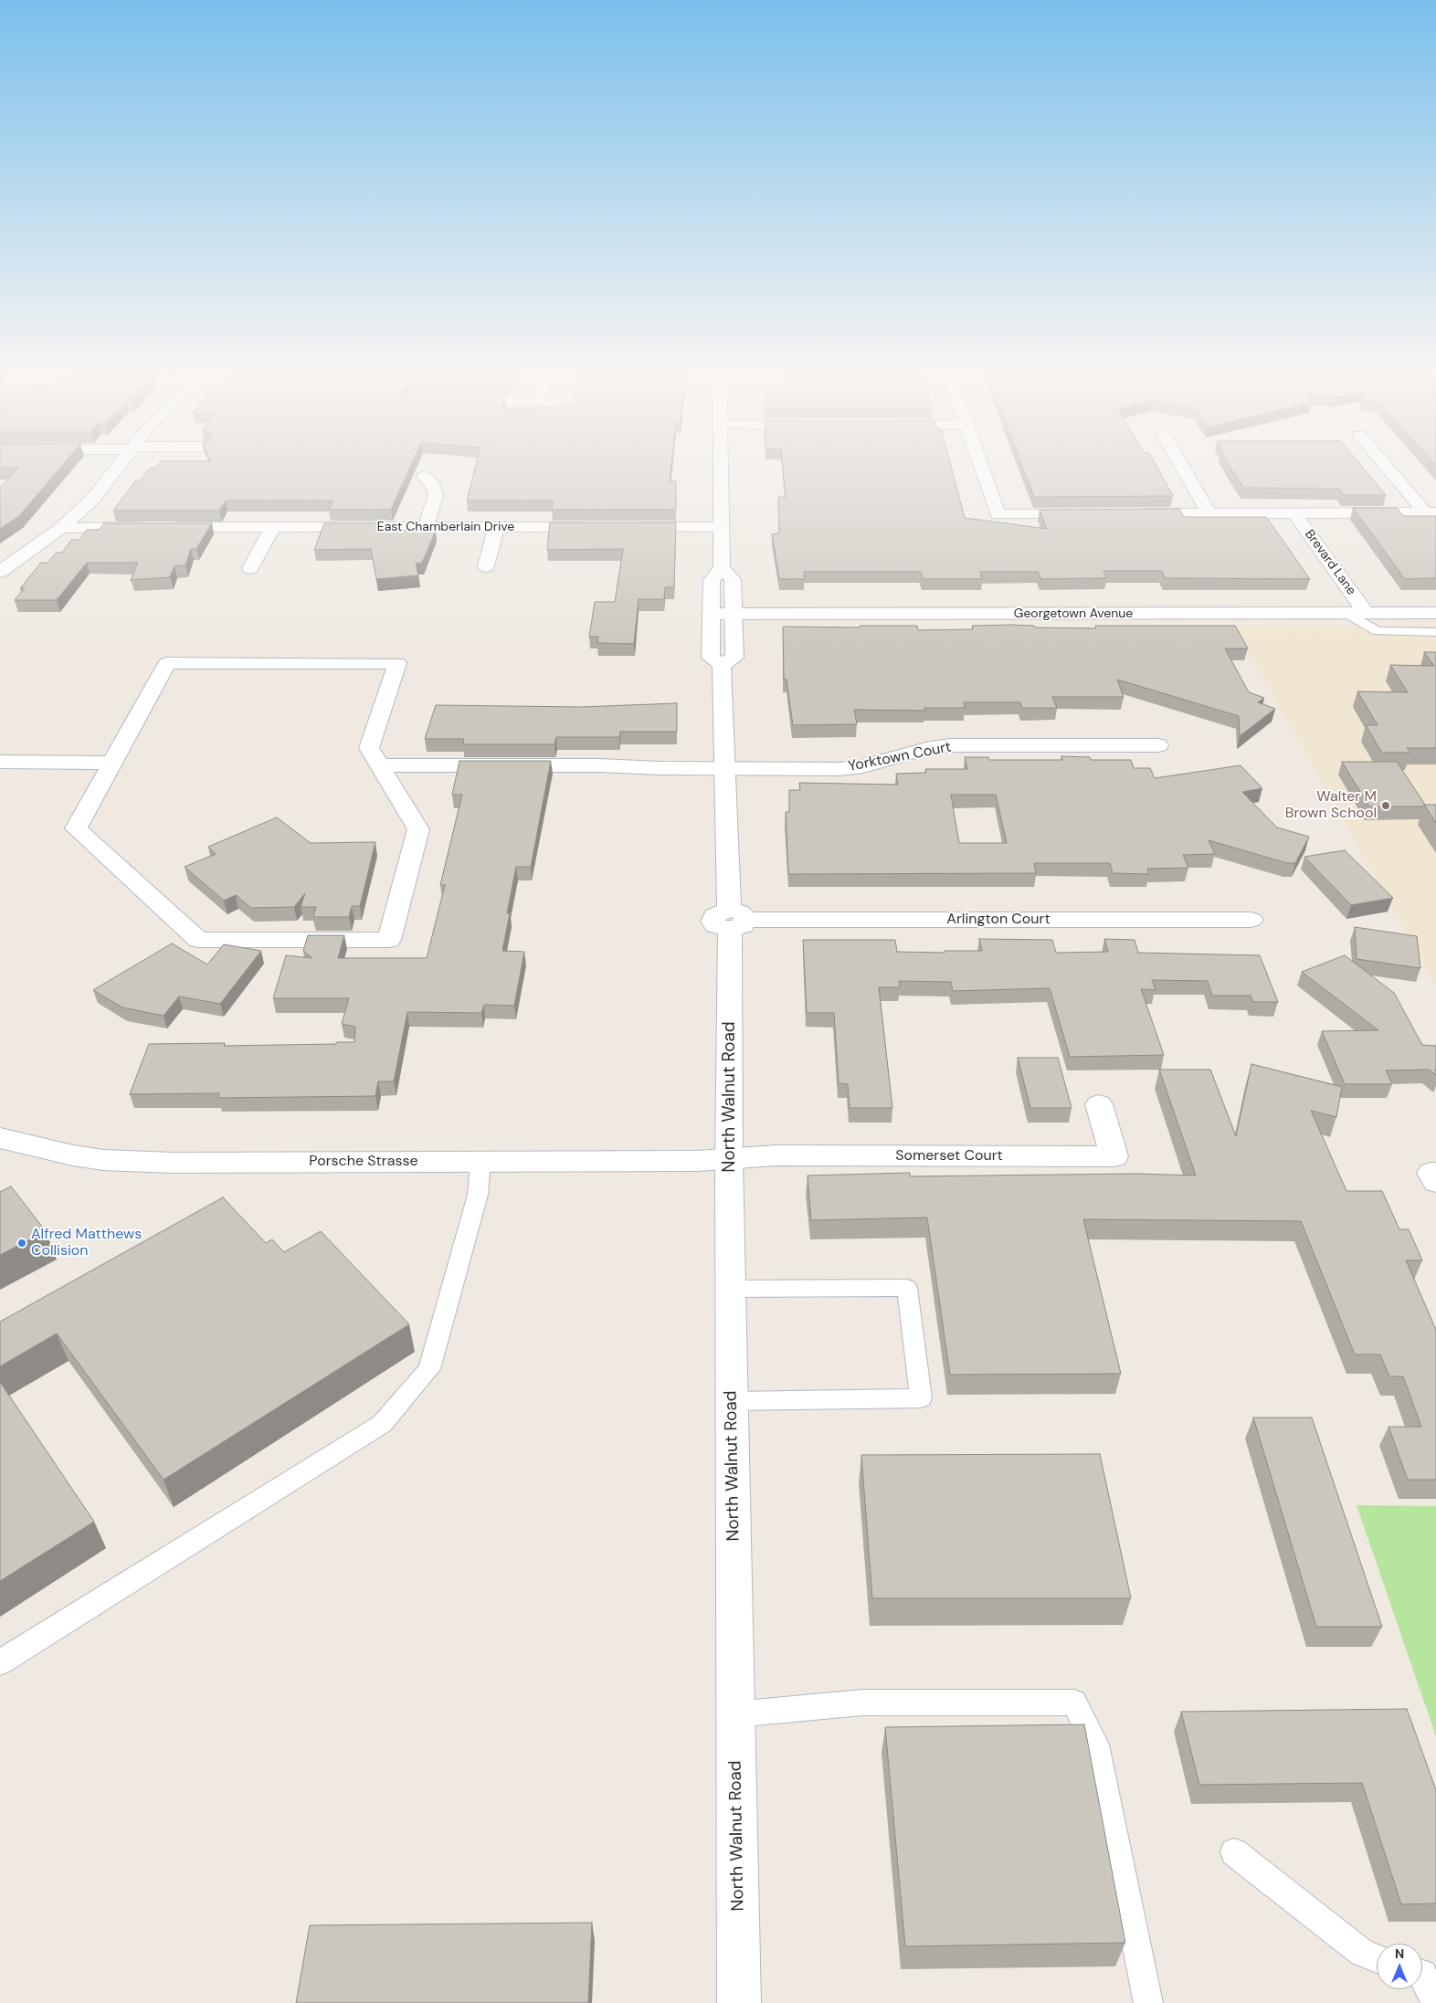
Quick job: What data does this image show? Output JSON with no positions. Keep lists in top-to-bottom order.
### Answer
{
  "streets": {
    "street": [
      "East Chamberlain Drive",
      "Brevard Lane",
      "Georgetown Avenue",
      "Yorktown Court",
      "Arlington Court",
      "North Walnut Road",
      "Somerset Court",
      "Porsche Strasse"
    ]
  },
  "crossings": [
    ["Brevard Lane", "Georgetown Avenue"],
    ["Yorktown Court", "North Walnut Road"],
    ["Arlington Court", "North Walnut Road"],
    ["North Walnut Road", "Somerset Court"],
    ["North Walnut Road", "Porsche Strasse"],
    ["Somerset Court", "Porsche Strasse"]
  ],
  "places": ["Walter M Brown School", "Alfred Matthews Collision"],
  "north": "top"
}
